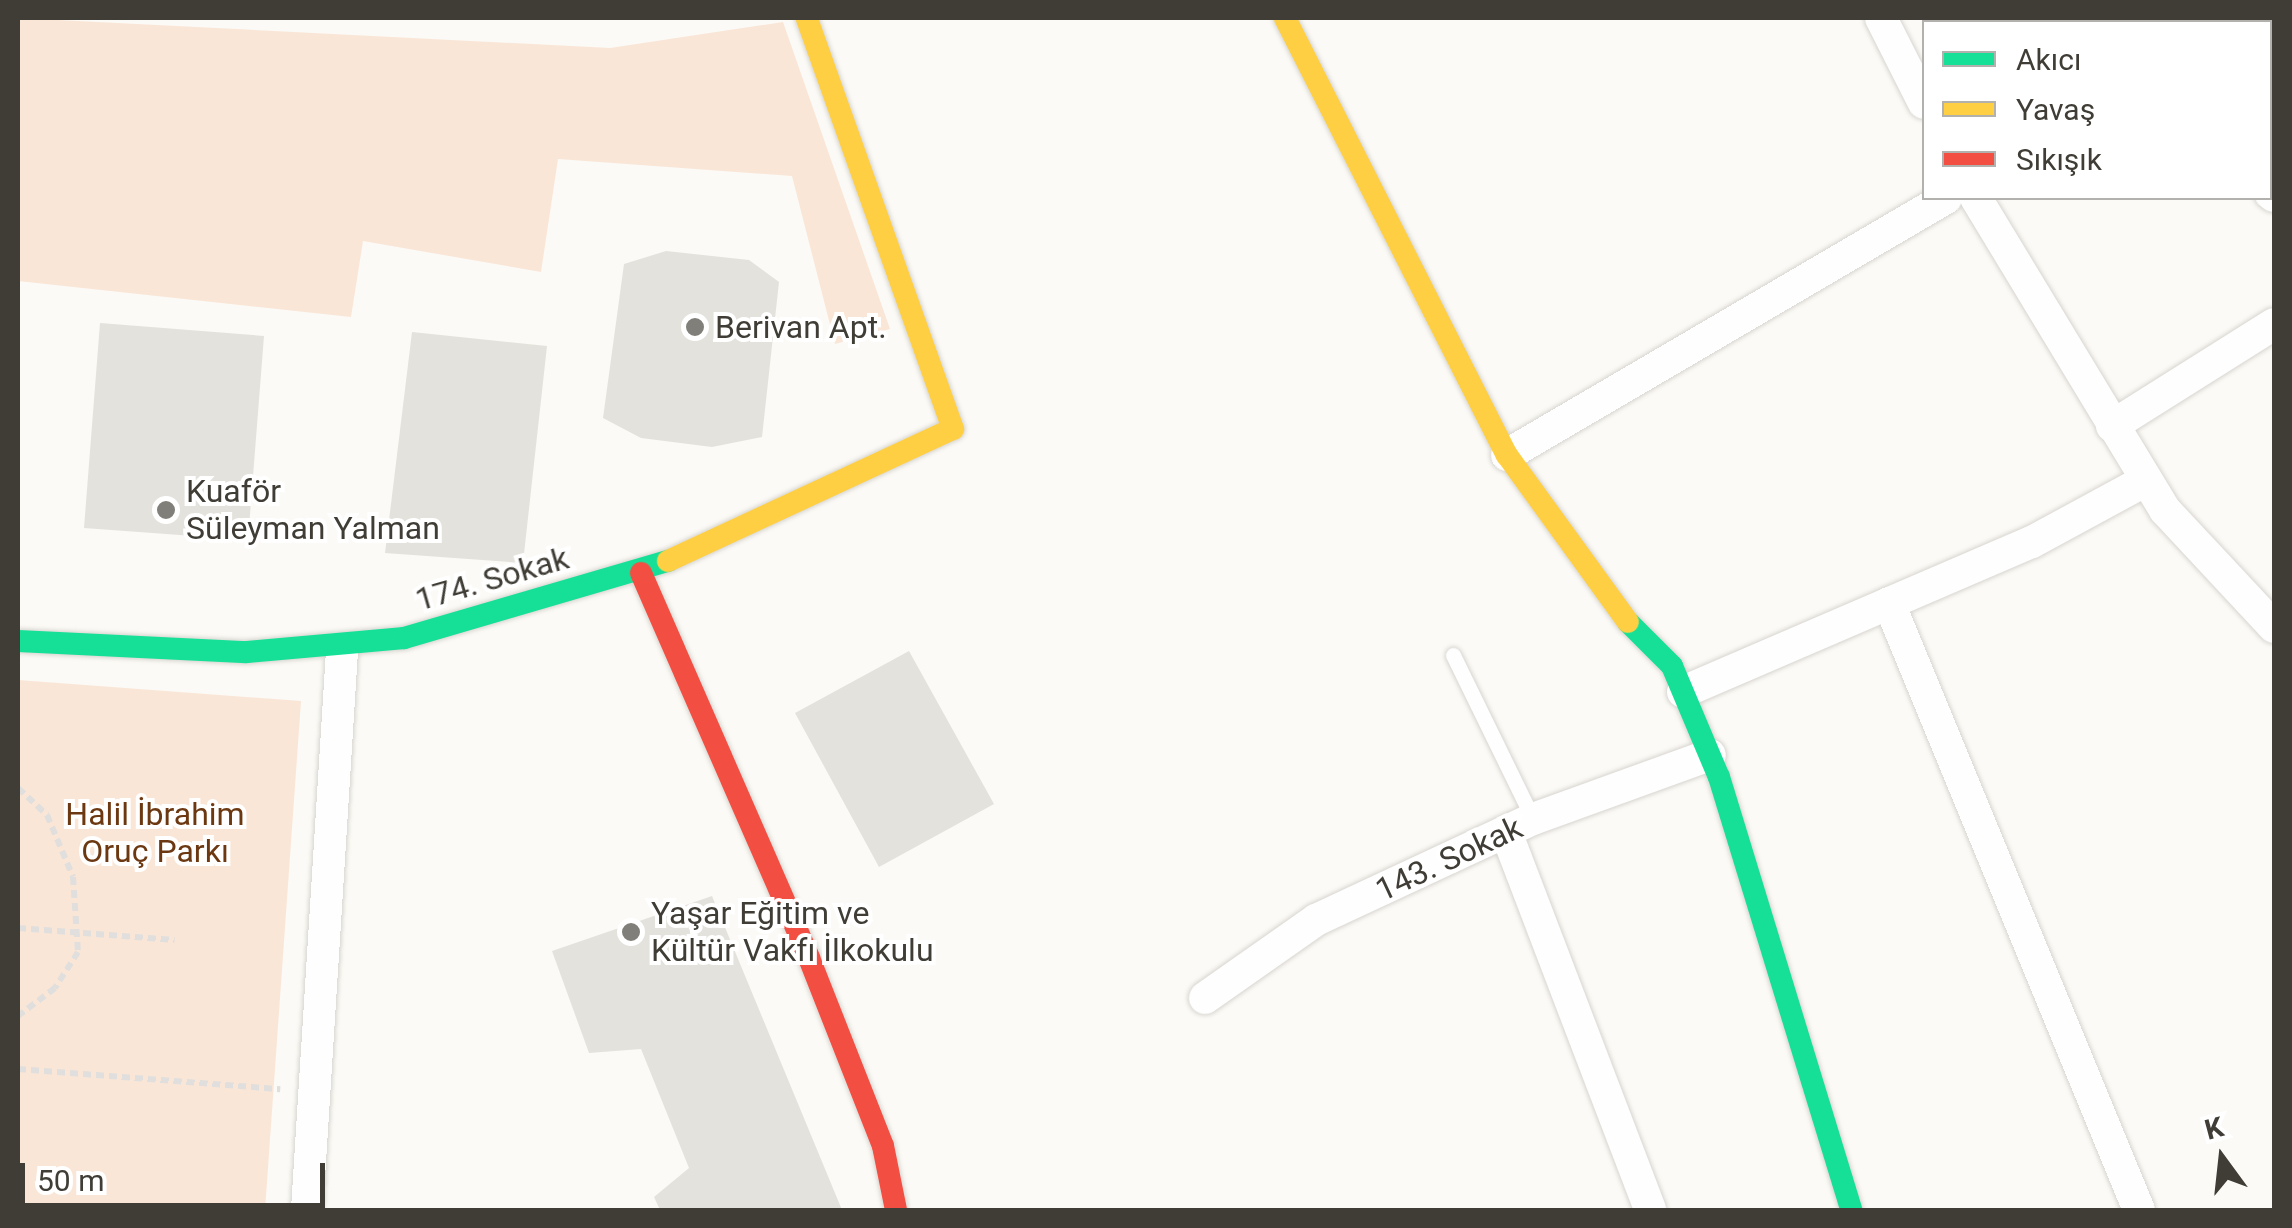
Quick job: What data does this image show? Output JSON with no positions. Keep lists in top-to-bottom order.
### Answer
{
  "streets": {
    "street": ["174. Sokak", "143. Sokak"]
  },
  "parks": ["Halil İbrahim Oruç Parkı"],
  "places": ["Berivan Apt.", "Kuaför Süleyman Yalman", "Yaşar Eğitim ve Kültür Vakfı İlkokulu"],
  "legend": ["Akıcı", "Yavaş", "Sıkışık"],
  "scale_bar": "50 m",
  "north": "top"
}
